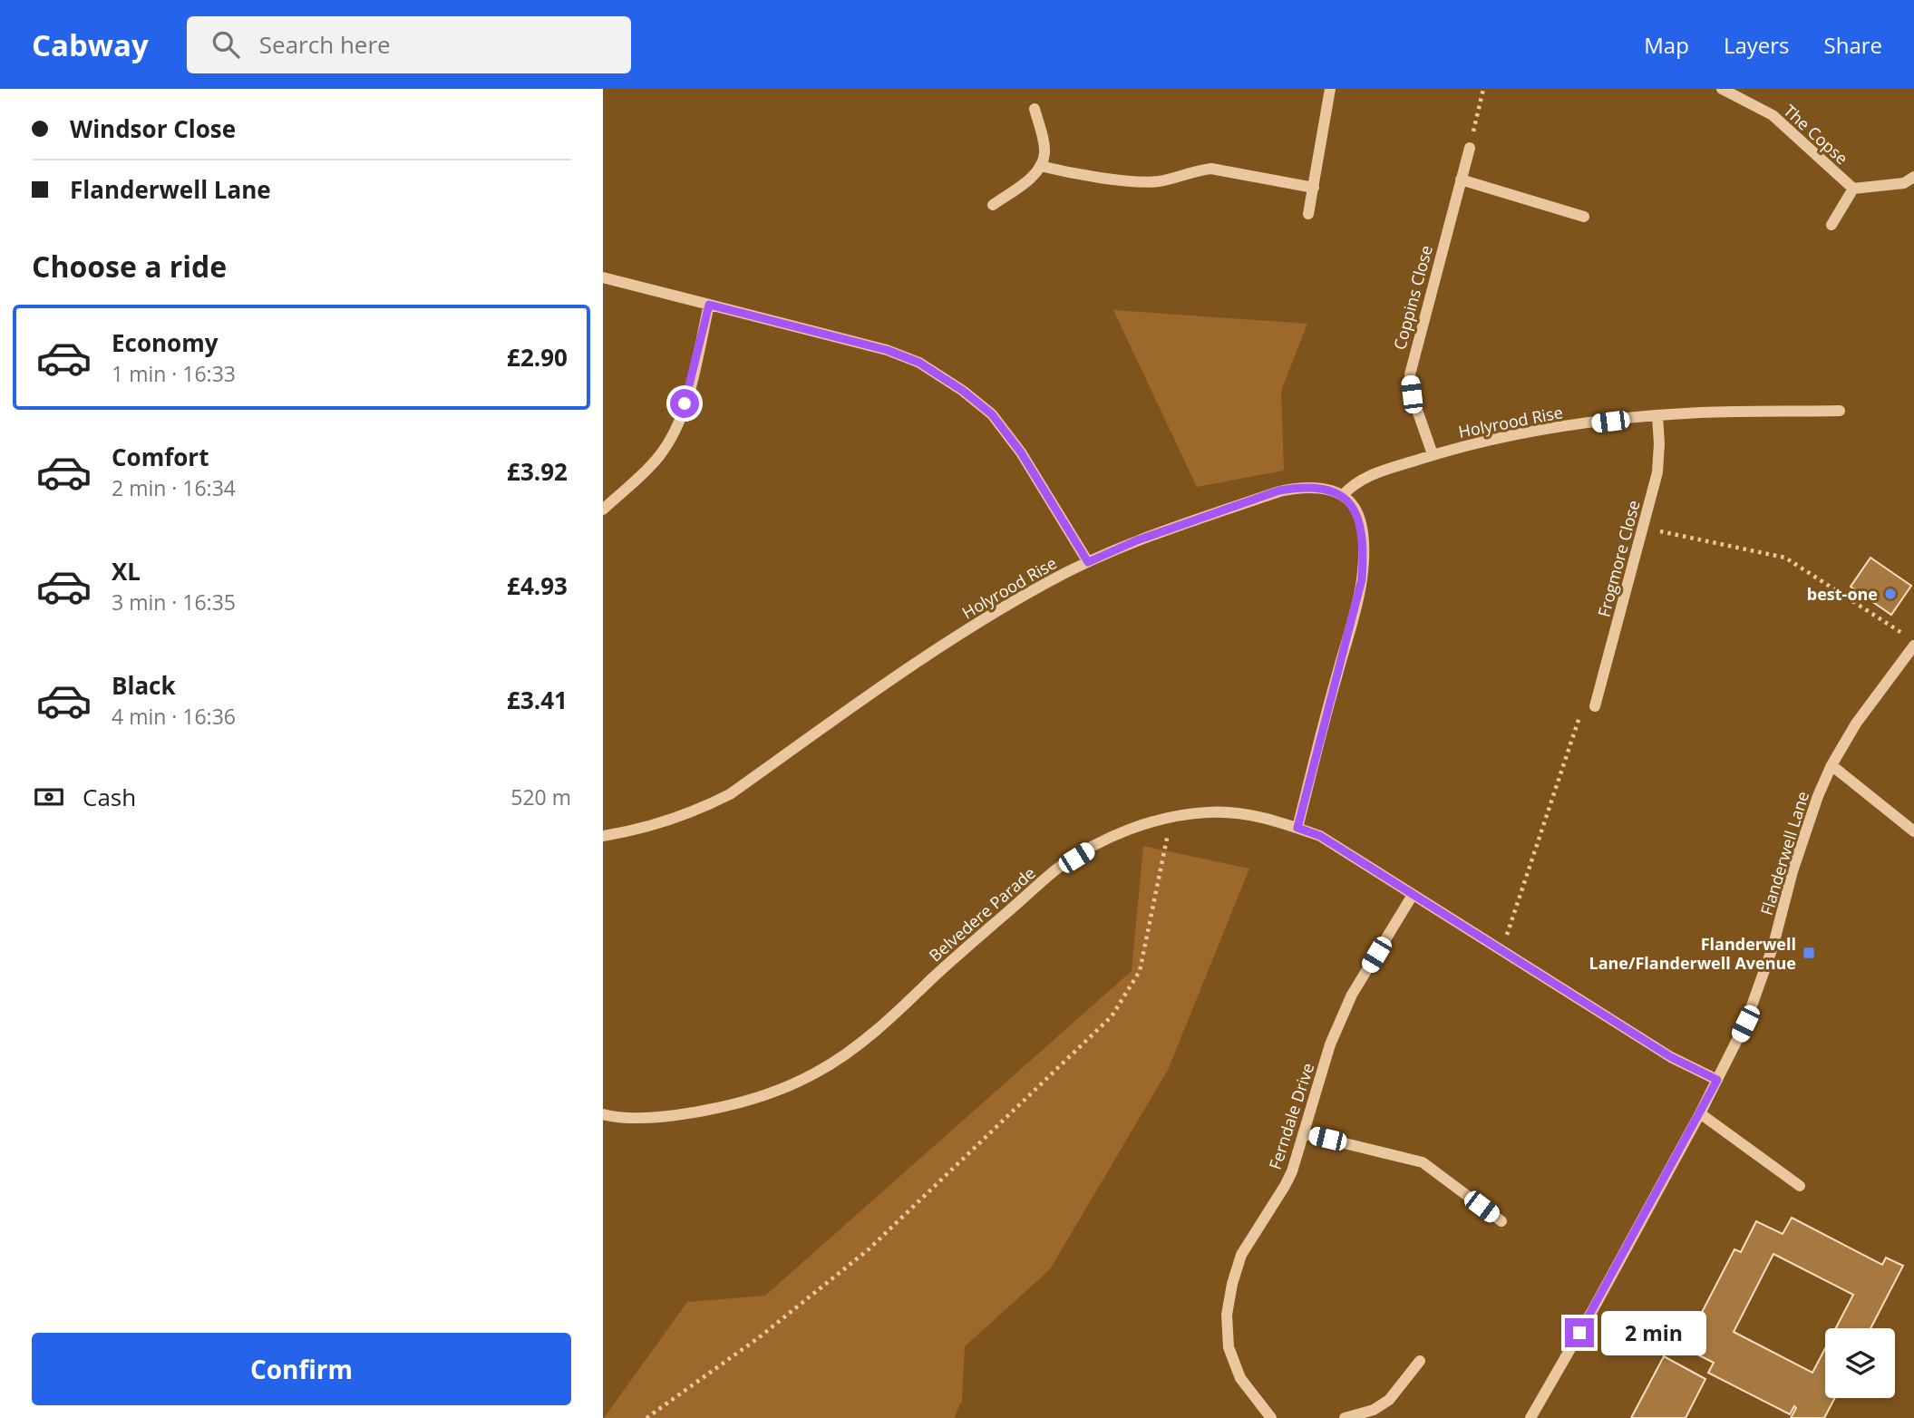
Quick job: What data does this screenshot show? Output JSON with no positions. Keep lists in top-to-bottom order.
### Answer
{
  "streets": {
    "street": [
      "The Copse",
      "Coppins Close",
      "Holyrood Rise",
      "Frogmore Close",
      "Flanderwell Lane",
      "Belvedere Parade",
      "Ferndale Drive"
    ]
  },
  "crossings": [
    ["Coppins Close", "Holyrood Rise"],
    ["Holyrood Rise", "Frogmore Close"],
    ["Flanderwell Lane", "Belvedere Parade"],
    ["Belvedere Parade", "Ferndale Drive"]
  ],
  "places": {
    "other": ["best-one"],
    "transit": ["Flanderwell Lane/Flanderwell Avenue"]
  },
  "page": {
    "header": "Cabway",
    "search": "Search here",
    "nav": ["Map", "Layers", "Share"],
    "banner": ["Windsor Close", "Flanderwell Lane"],
    "heading": "Choose a ride",
    "list": [
      {
        "name": "Economy",
        "note": "1 min · 16:33",
        "value": "£2.90"
      },
      {
        "name": "Comfort",
        "note": "2 min · 16:34",
        "value": "£3.92"
      },
      {
        "name": "XL",
        "note": "3 min · 16:35",
        "value": "£4.93"
      },
      {
        "name": "Black",
        "note": "4 min · 16:36",
        "value": "£3.41"
      }
    ],
    "pay": ["Cash", "520 m"],
    "bubble": "2 min",
    "buttons": "Confirm"
  }
}
